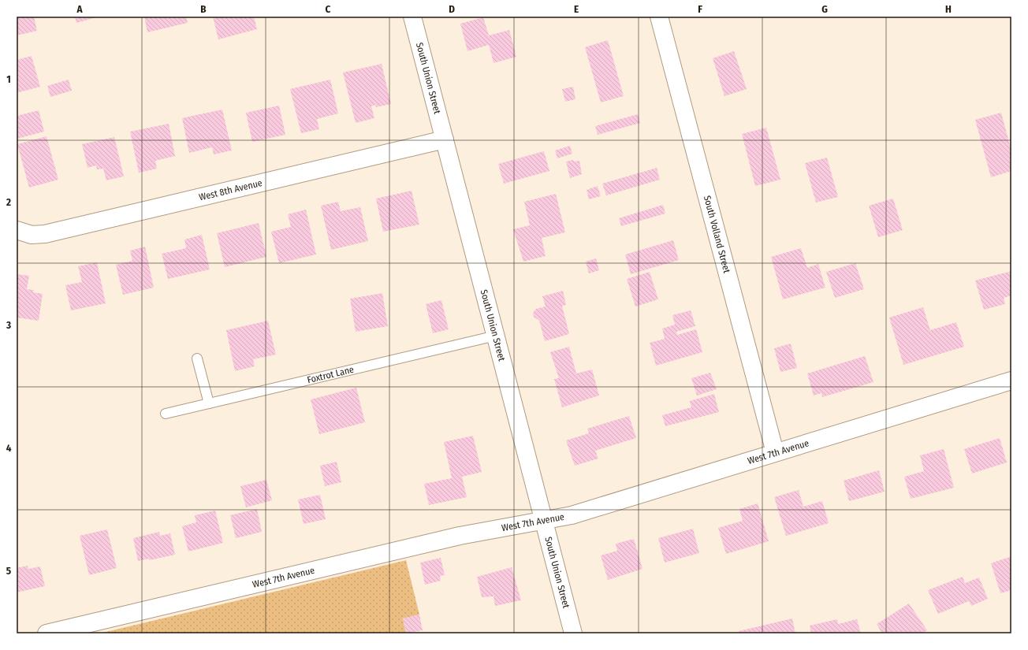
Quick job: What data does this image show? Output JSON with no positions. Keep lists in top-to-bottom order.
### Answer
{
  "streets": {
    "street": [
      "South Union Street",
      "West 8th Avenue",
      "South Volland Street",
      "West 7th Avenue"
    ],
    "lane": ["Foxtrot Lane"]
  },
  "crossings": [
    ["South Union Street", "West 8th Avenue"],
    ["South Union Street", "Foxtrot Lane"],
    ["South Union Street", "West 7th Avenue"],
    ["South Volland Street", "West 7th Avenue"]
  ],
  "grid": {
    "columns": [
      "A",
      "B",
      "C",
      "D",
      "E",
      "F",
      "G",
      "H"
    ],
    "rows": [
      "1",
      "2",
      "3",
      "4",
      "5"
    ]
  }
}
